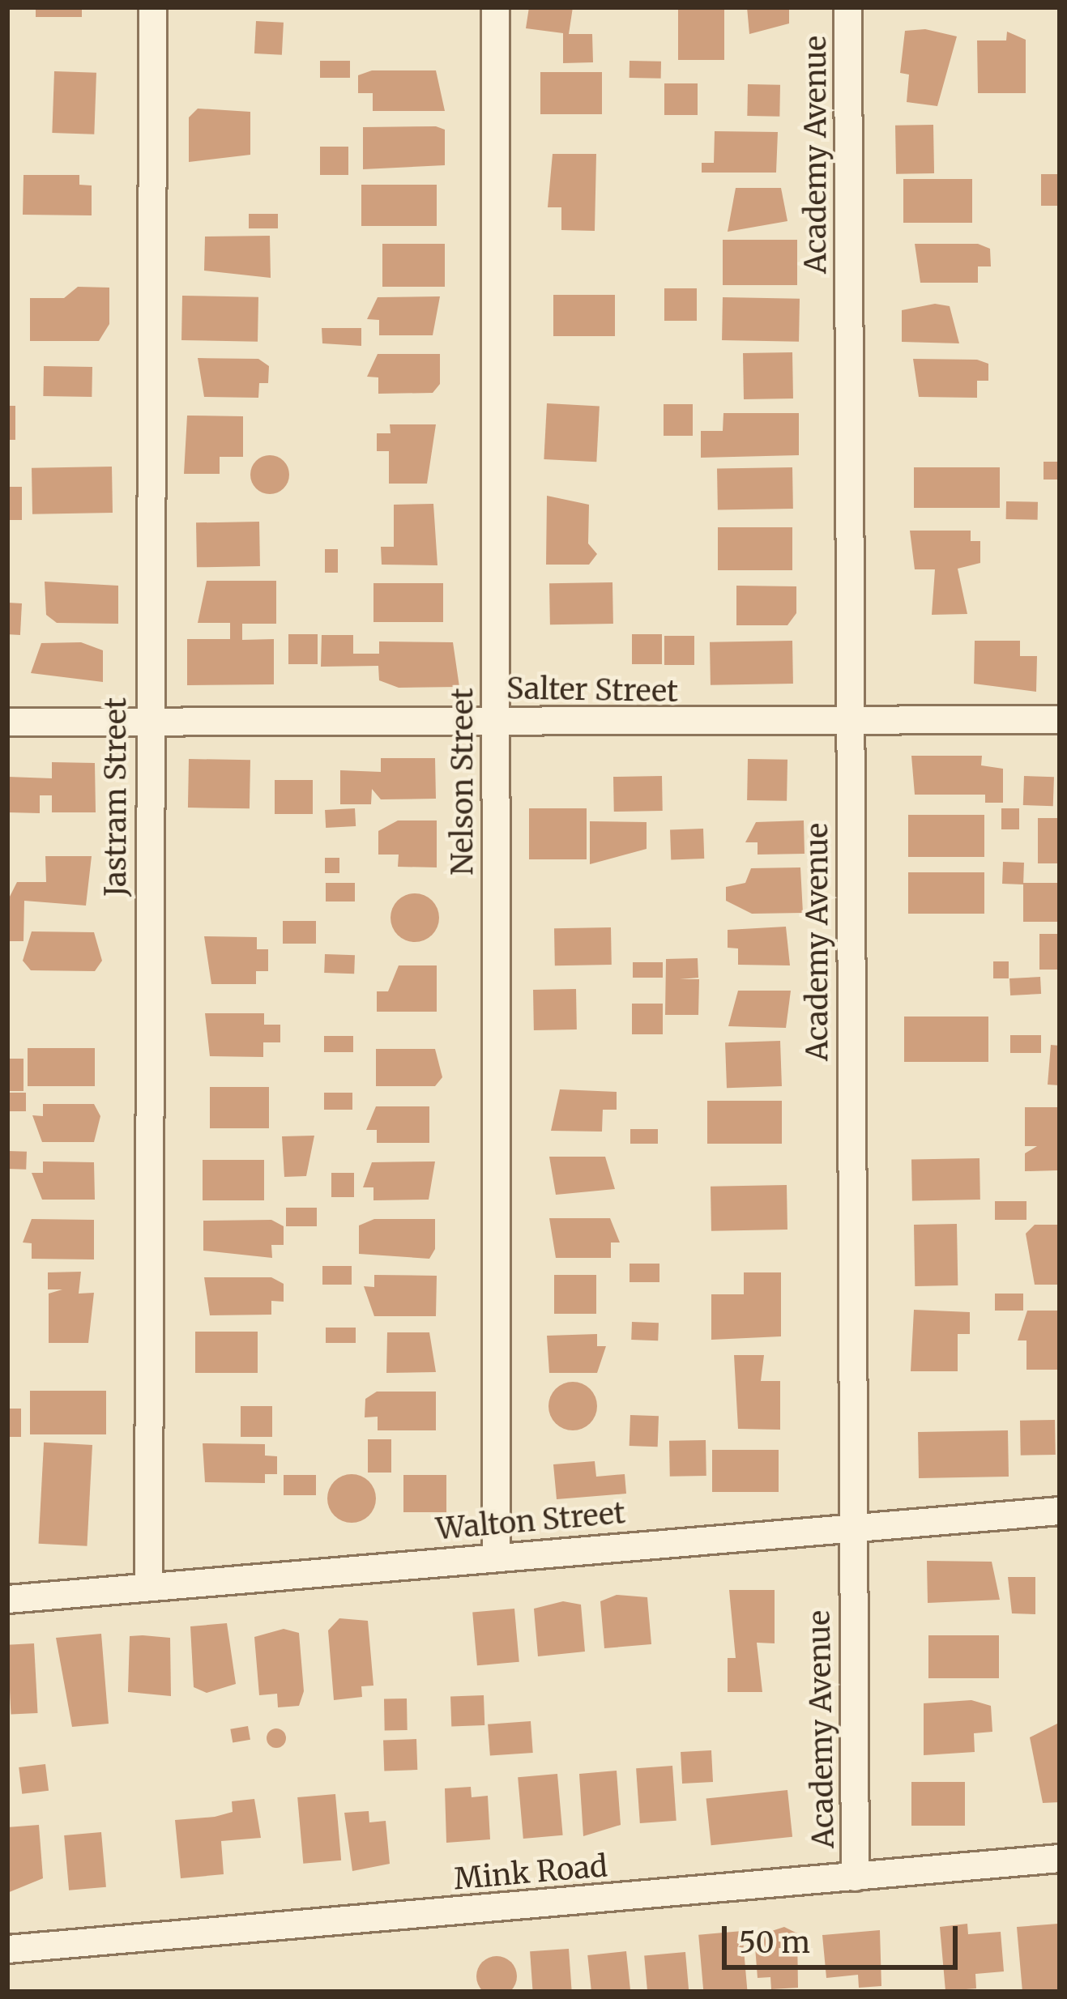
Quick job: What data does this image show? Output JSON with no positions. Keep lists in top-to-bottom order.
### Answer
{
  "streets": {
    "street": [
      "Academy Avenue",
      "Salter Street",
      "Nelson Street",
      "Jastram Street",
      "Walton Street",
      "Mink Road"
    ]
  },
  "crossings": [
    ["Academy Avenue", "Salter Street"],
    ["Academy Avenue", "Walton Street"],
    ["Academy Avenue", "Mink Road"],
    ["Salter Street", "Nelson Street"],
    ["Salter Street", "Jastram Street"],
    ["Nelson Street", "Walton Street"],
    ["Jastram Street", "Walton Street"]
  ],
  "scale_bar": "50 m"
}
